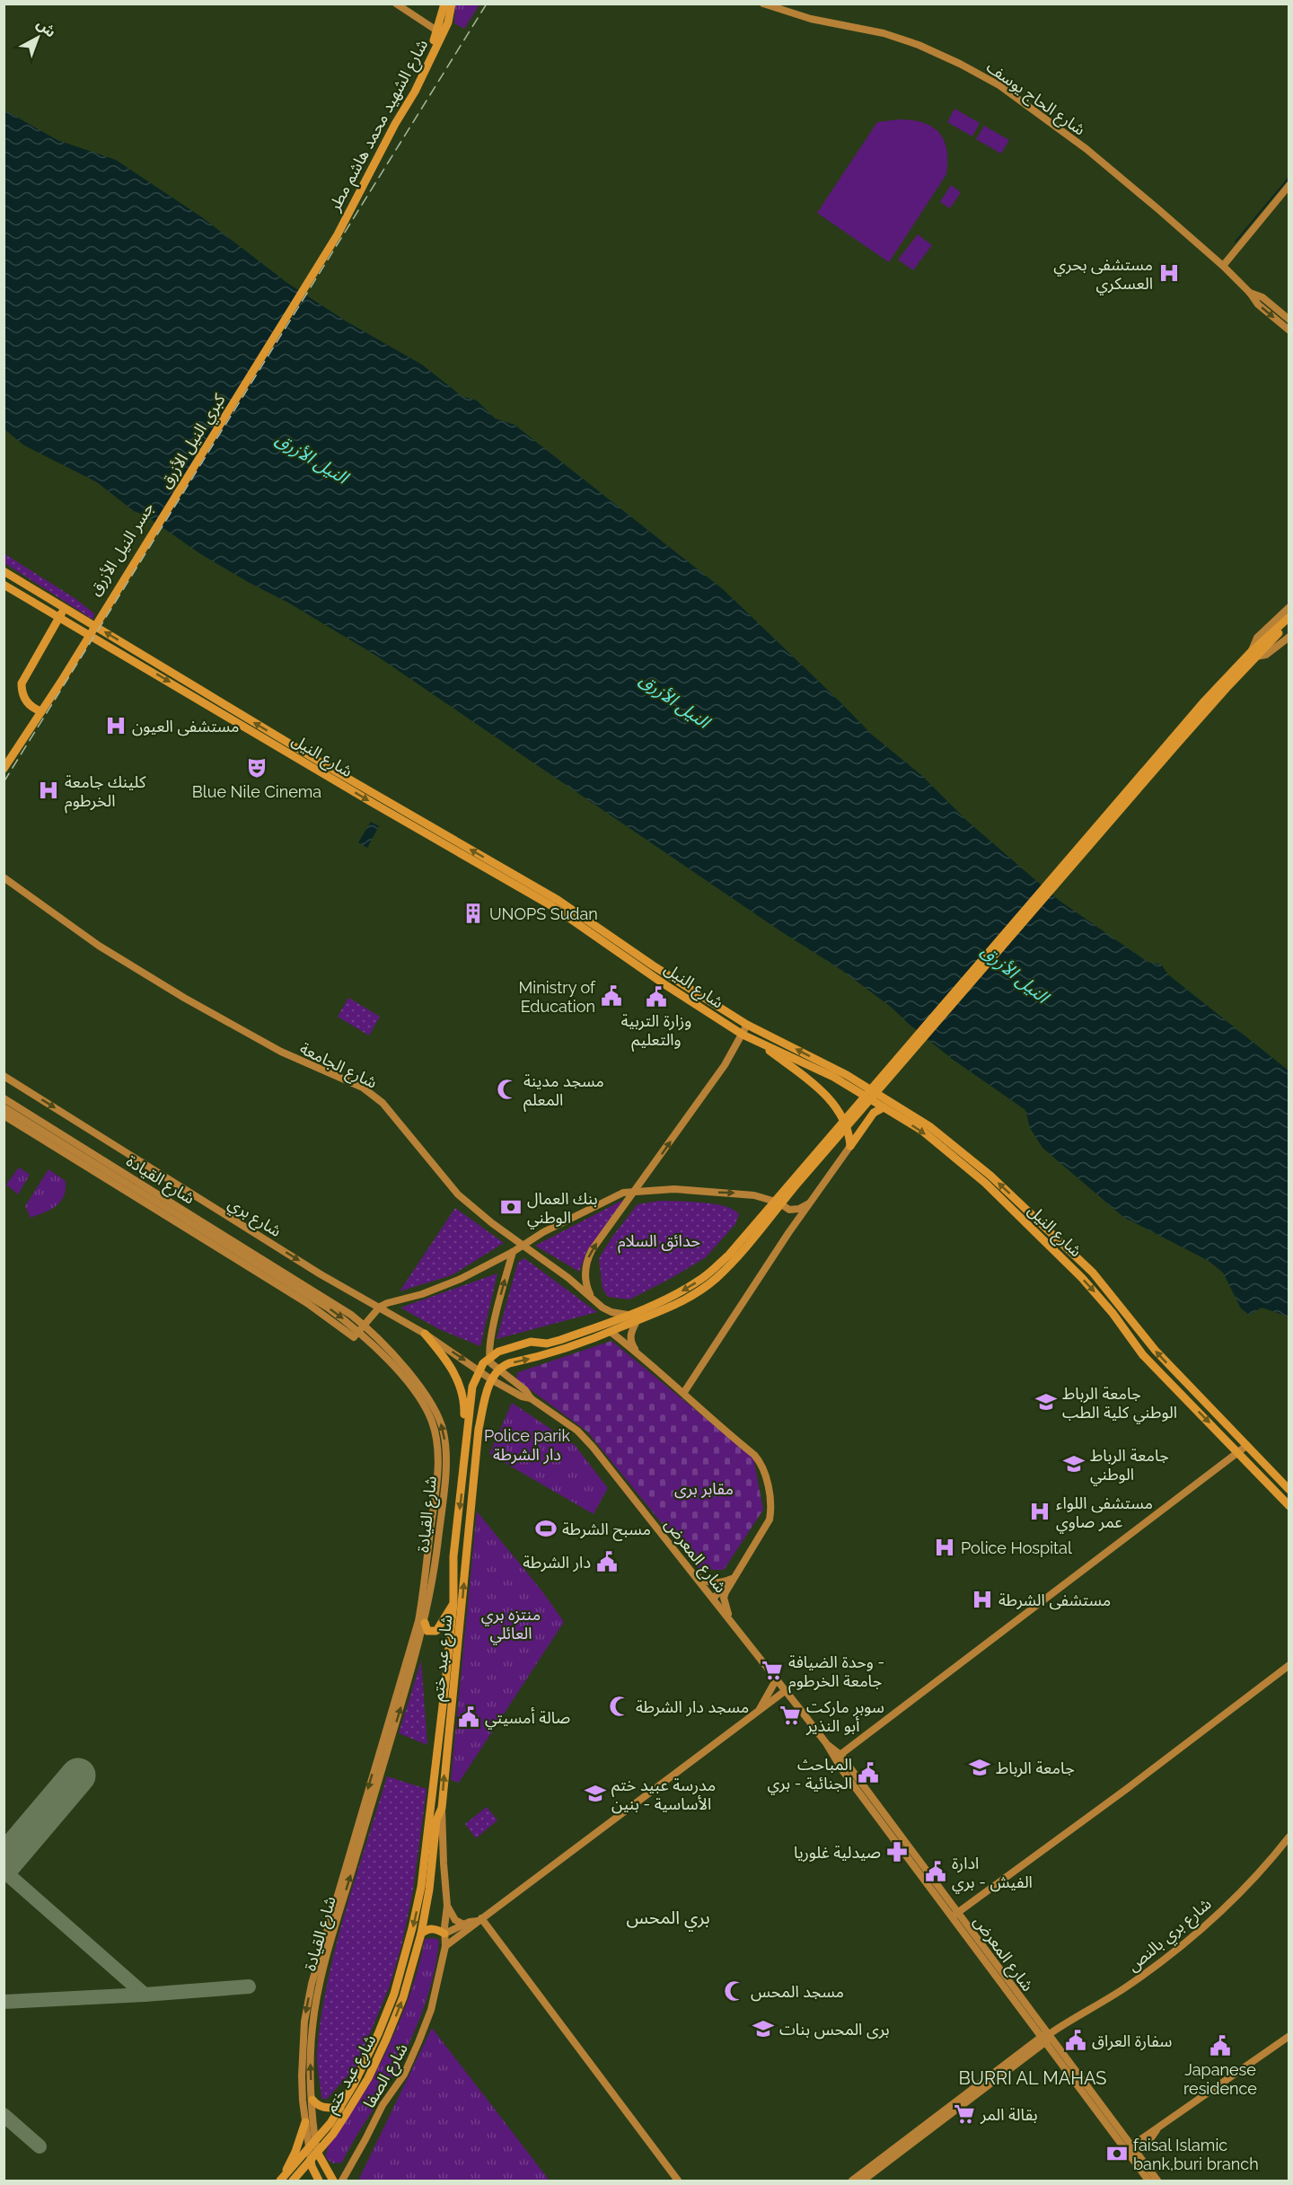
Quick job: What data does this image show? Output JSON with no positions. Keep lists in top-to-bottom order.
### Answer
{
  "streets": {
    "main road": [
      "شارع الحاج يوسف",
      "شارع الشهيد محمد هاشم مطر",
      "جسر النيل الأزرق",
      "شارع النيل",
      "شارع الجامعة",
      "شارع القيادة",
      "شارع بري",
      "شارع المعرض",
      "شارع عبد ختم",
      "شارع بري بالنص",
      "شارع الصفا"
    ]
  },
  "crossings": [
    ["شارع الشهيد محمد هاشم مطر", "جسر النيل الأزرق"],
    ["شارع القيادة", "شارع عبد ختم"],
    ["شارع بري", "شارع المعرض"],
    ["شارع بري", "شارع عبد ختم"],
    ["شارع المعرض", "شارع عبد ختم"],
    ["شارع المعرض", "شارع بري بالنص"],
    ["شارع عبد ختم", "شارع الصفا"]
  ],
  "one_way": ["شارع بري"],
  "districts": ["بري المحس", "BURRI AL MAHAS"],
  "water": ["النيل الأزرق"],
  "parks": [
    "حدائق السلام",
    "Police parik دار الشرطة",
    "مقابر برى",
    "منتزه بري العائلي"
  ],
  "places": {
    "hospital": [
      "مستشفى بحري العسكري",
      "مستشفى العيون",
      "كلينك جامعة الخرطوم",
      "مستشفى اللواء عمر صاوي",
      "Police Hospital",
      "مستشفى الشرطة"
    ],
    "theatre": ["Blue Nile Cinema"],
    "building": ["UNOPS Sudan"],
    "public building": [
      "Ministry of Education",
      "وزارة التربية والتعليم",
      "دار الشرطة",
      "صالة أمسيتي",
      "المباحث الجنائية - بري",
      "ادارة الفيش - بري",
      "سفارة العراق",
      "Japanese residence"
    ],
    "mosque": ["مسجد مدينة المعلم", "مسجد دار الشرطة", "مسجد المحس"],
    "bank": ["بنك العمال الوطني", "faisal Islamic bank,buri branch"],
    "school or university": [
      "جامعة الرباط الوطني كلية الطب",
      "جامعة الرباط الوطني",
      "جامعة الرباط",
      "مدرسة عبيد ختم الأساسية - بنين",
      "برى المحس بنات"
    ],
    "sports": ["مسبح الشرطة"],
    "supermarket": ["وحدة الضيافة - جامعة الخرطوم", "سوبر ماركت أبو النذير", "بقالة المر"],
    "pharmacy": ["صيدلية غلوريا"]
  },
  "north": "top right"
}
